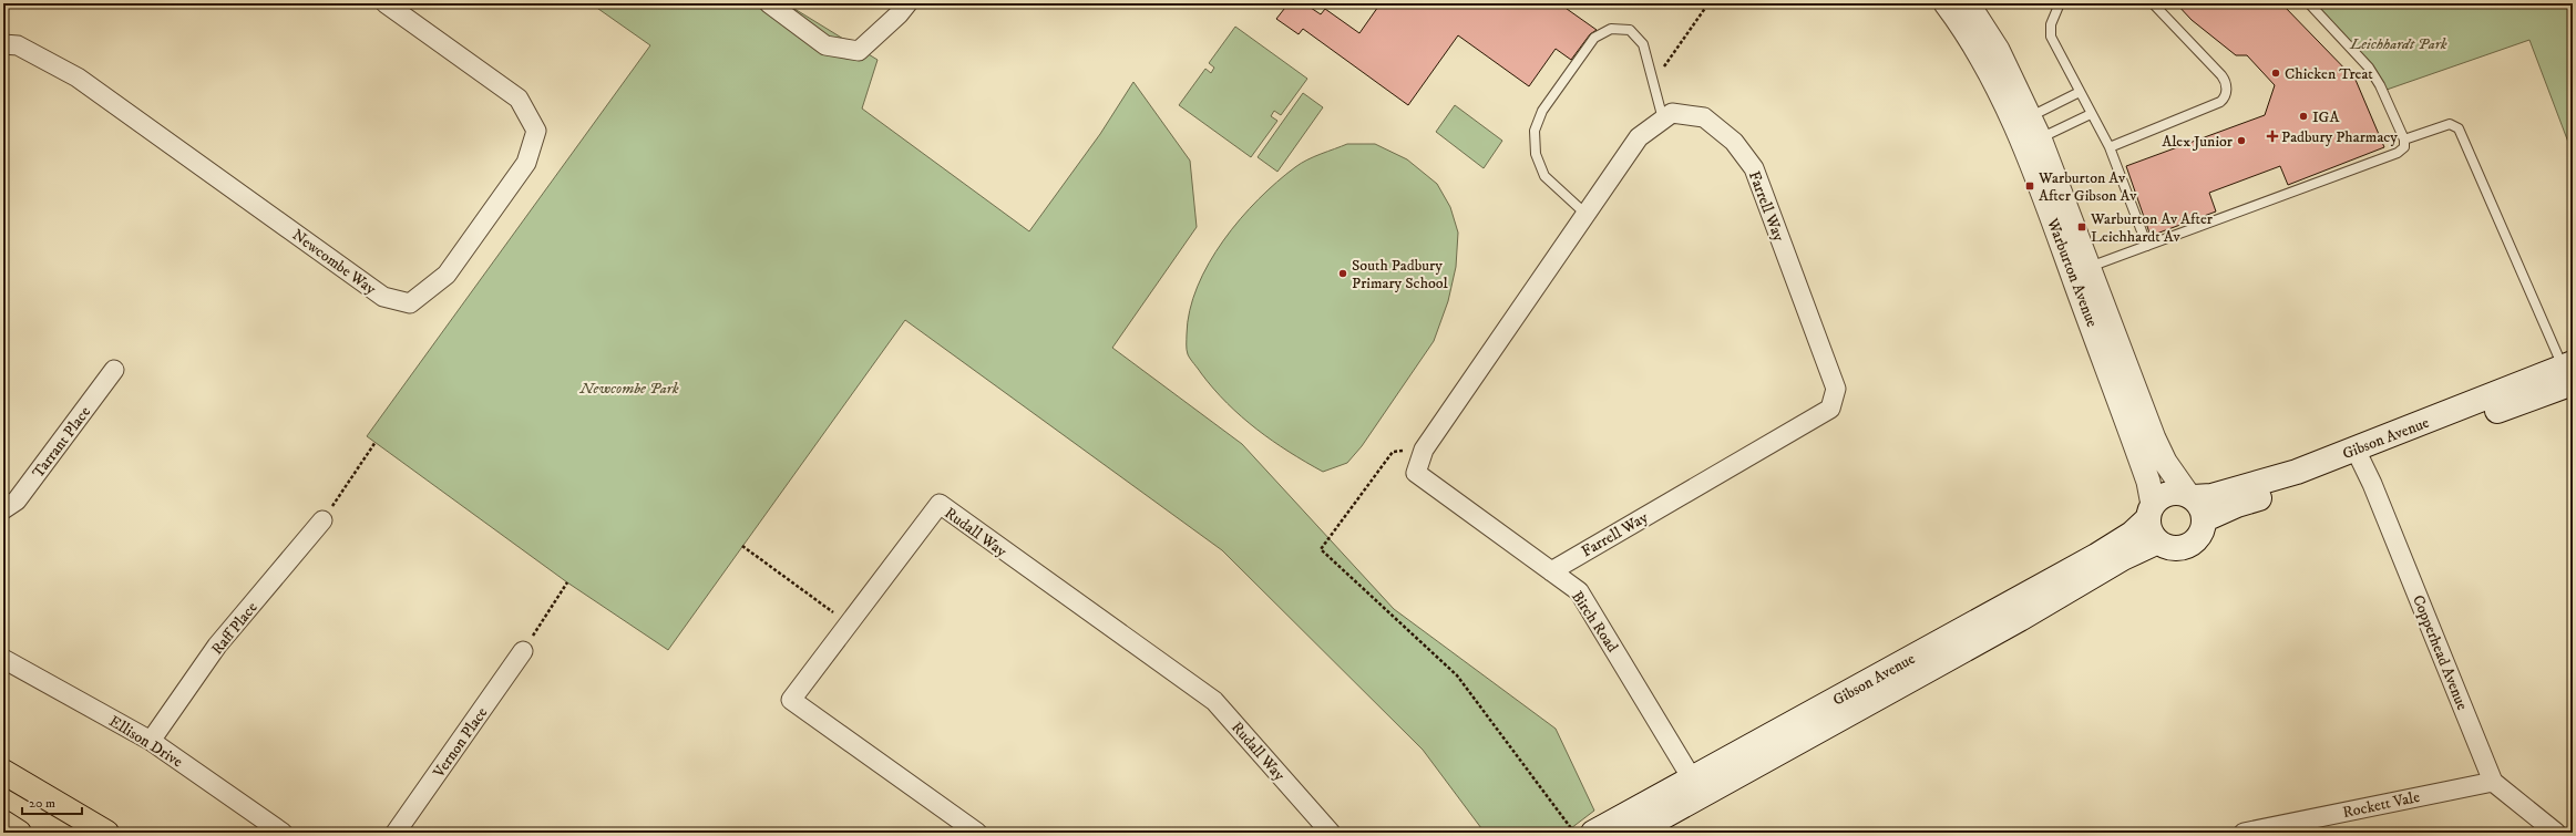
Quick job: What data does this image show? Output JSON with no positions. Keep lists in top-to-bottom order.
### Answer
{
  "streets": {
    "main road": ["Gibson Avenue"],
    "street": [
      "Farrell Way",
      "Newcombe Way",
      "Warburton Avenue",
      "Tarrant Place",
      "Rudall Way",
      "Birch Road",
      "Raff Place",
      "Copperhead Avenue",
      "Ellison Drive",
      "Vernon Place",
      "Rockett Vale"
    ]
  },
  "crossings": [
    ["Farrell Way", "Birch Road"],
    ["Warburton Avenue", "Gibson Avenue"],
    ["Gibson Avenue", "Birch Road"],
    ["Gibson Avenue", "Copperhead Avenue"],
    ["Raff Place", "Ellison Drive"],
    ["Copperhead Avenue", "Rockett Vale"]
  ],
  "parks": ["Leichhardt Park", "Newcombe Park"],
  "places": {
    "other": [
      "Chicken Treat",
      "IGA",
      "Alex Junior",
      "South Padbury Primary School"
    ],
    "health": ["Padbury Pharmacy"],
    "transit": ["Warburton Av After Gibson Av", "Warburton Av After Leichhardt Av"]
  },
  "scale_bar": "20 m"
}
